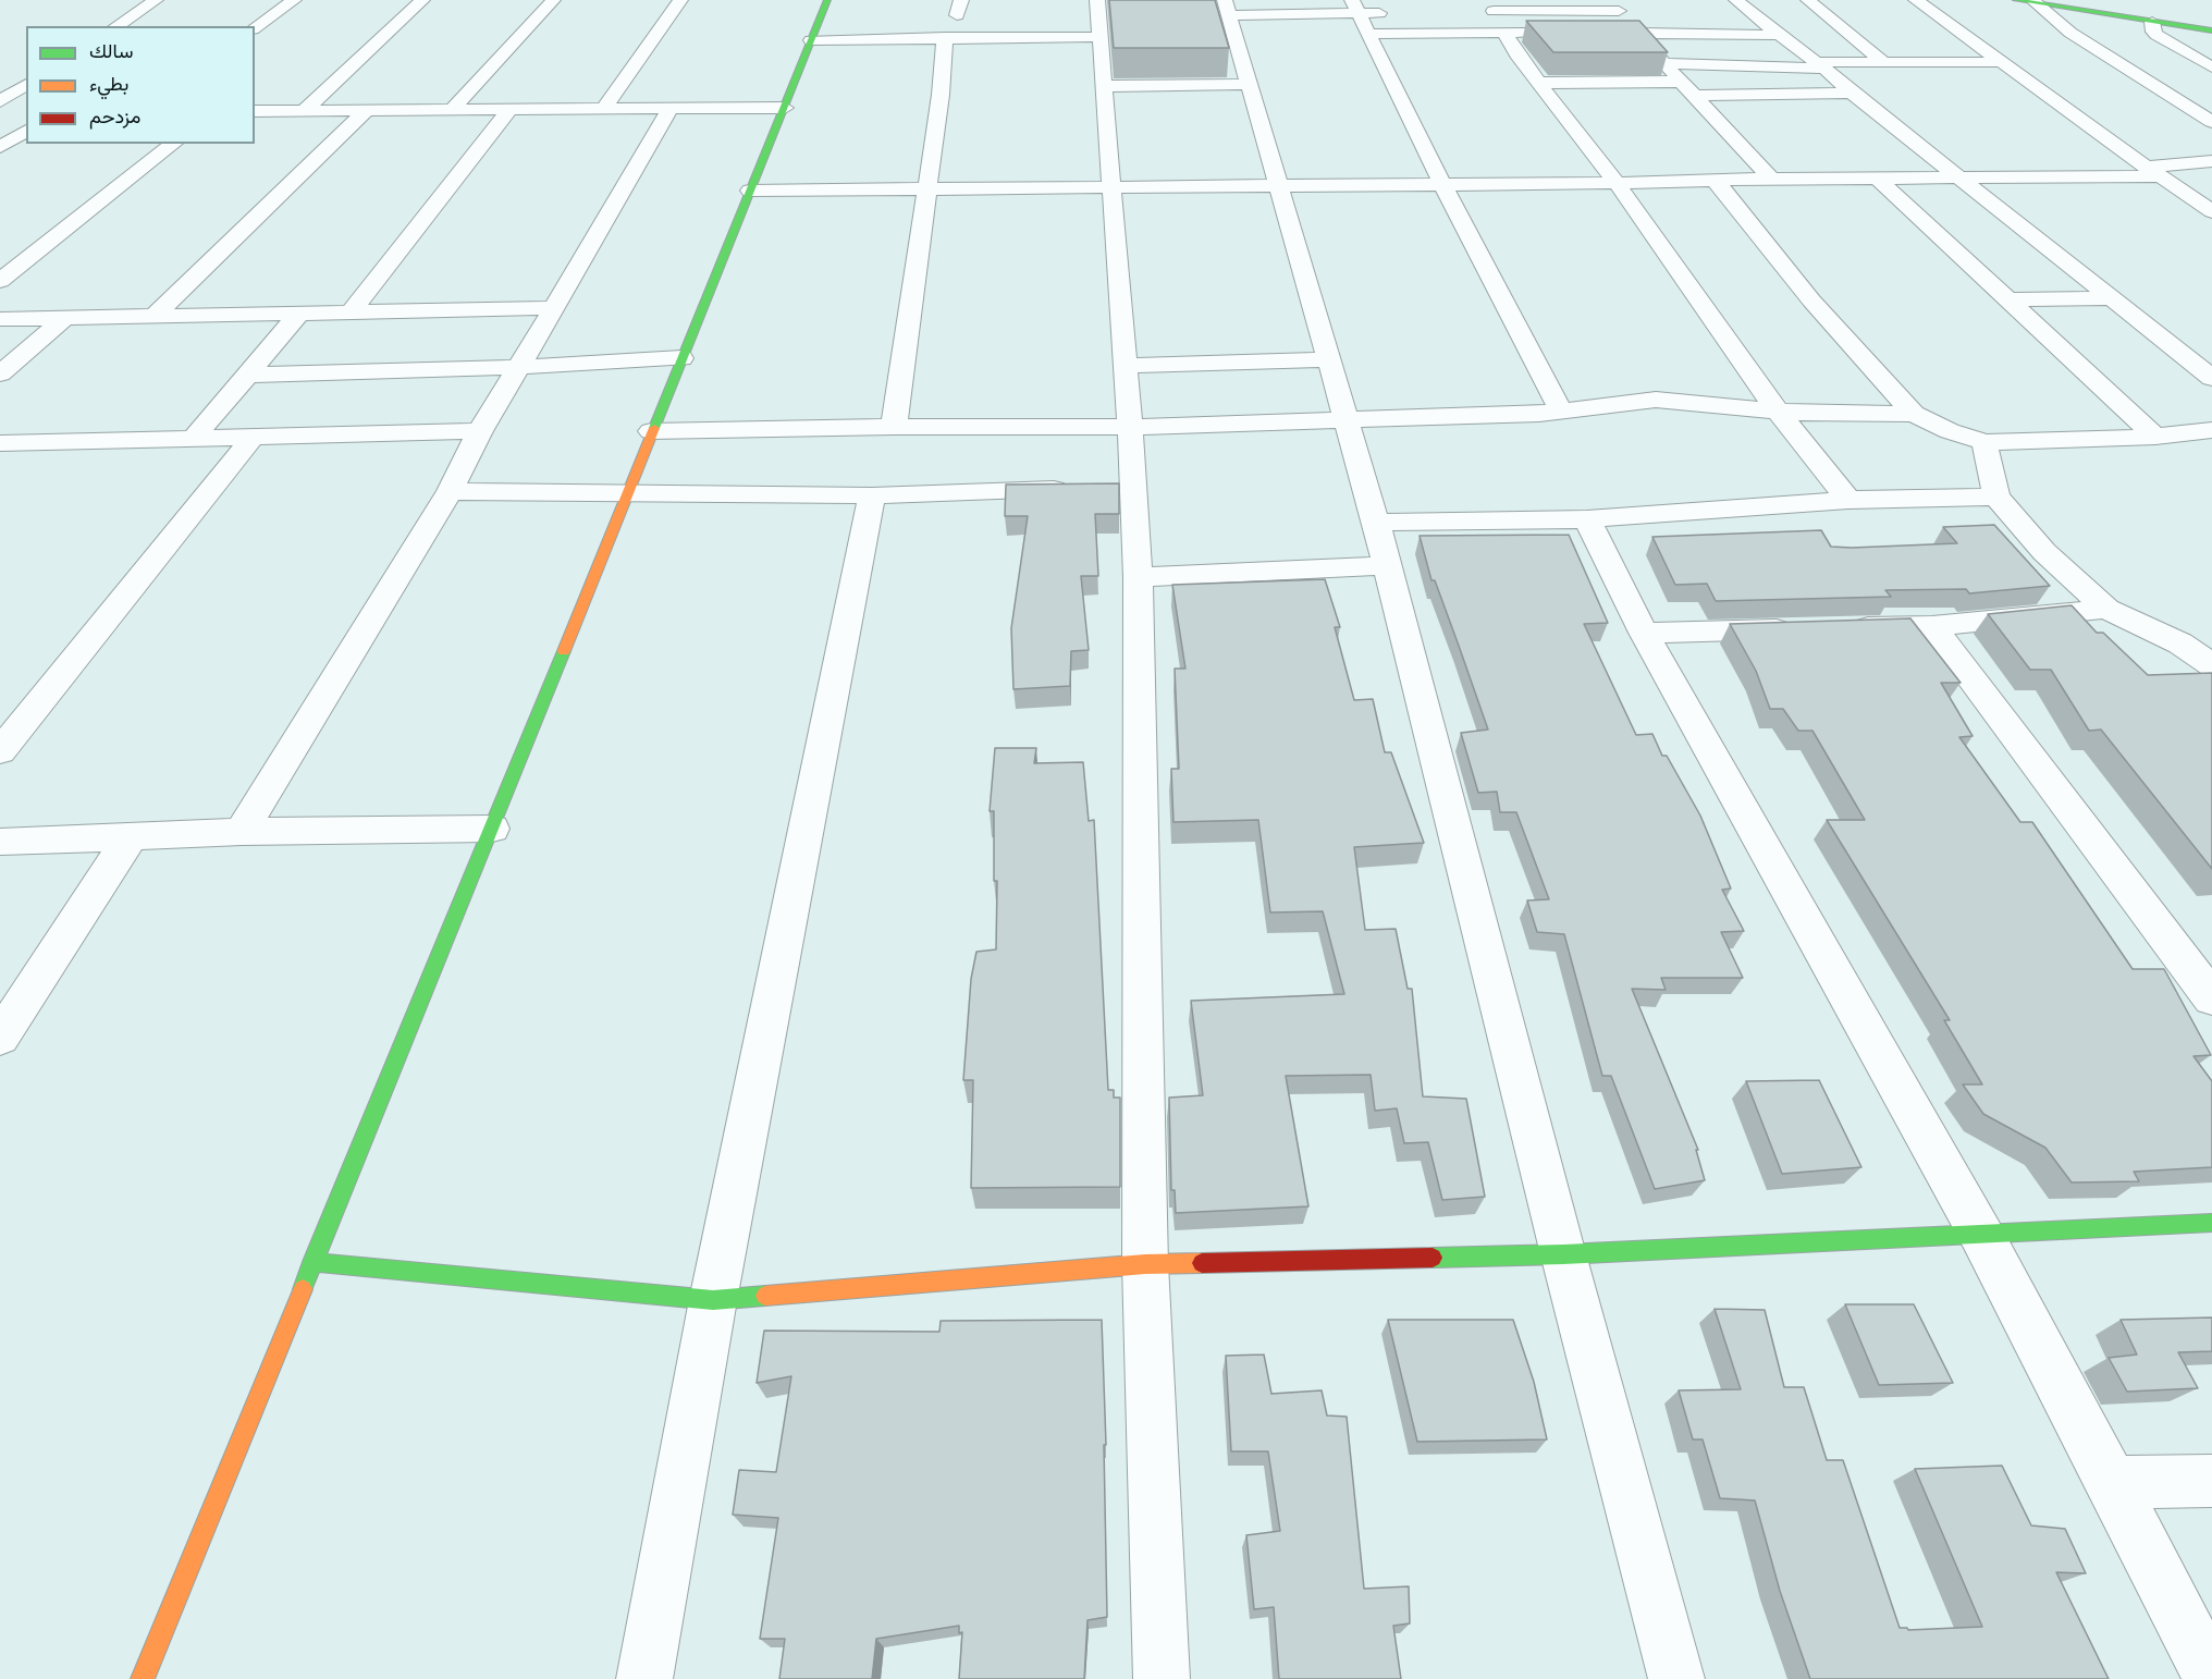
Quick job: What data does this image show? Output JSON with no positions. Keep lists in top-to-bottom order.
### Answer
{
  "legend": ["سالك", "بطيء", "مزدحم"]
}
